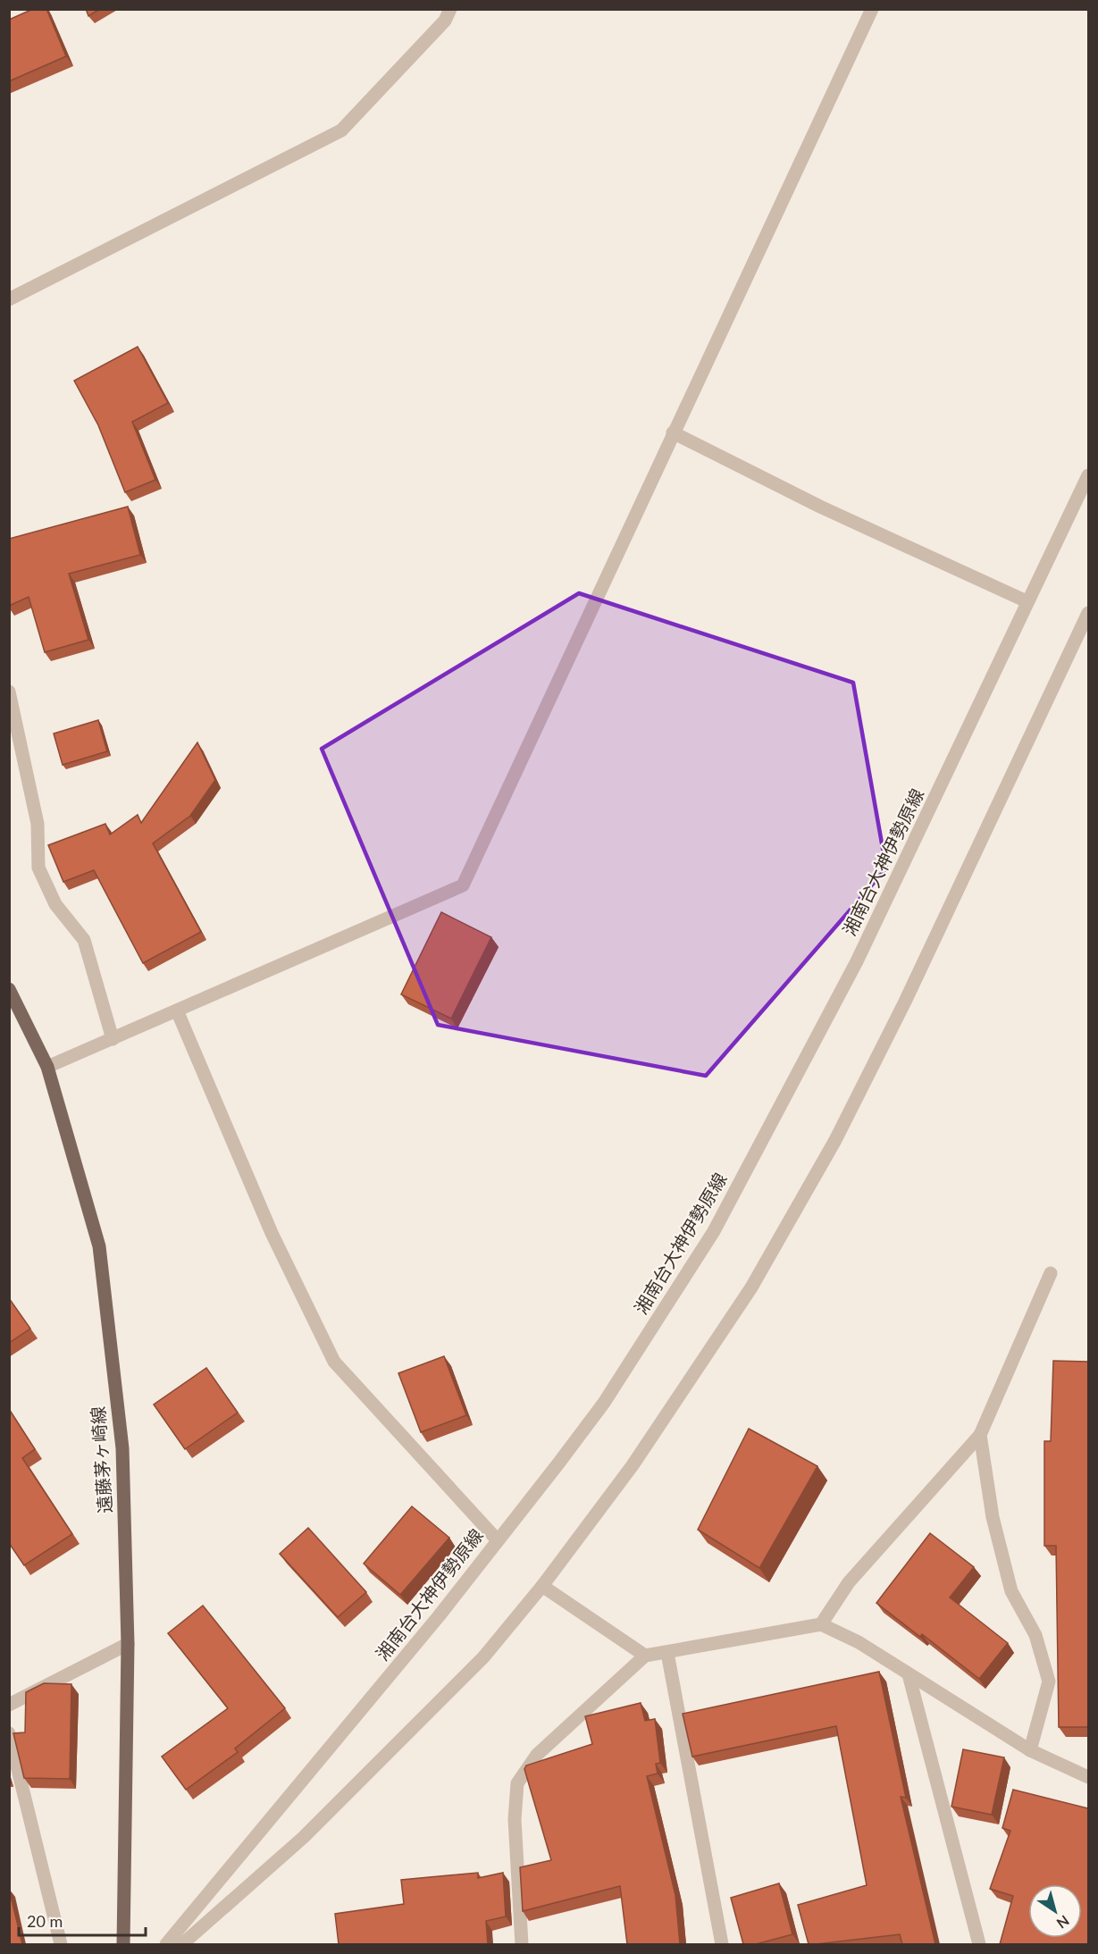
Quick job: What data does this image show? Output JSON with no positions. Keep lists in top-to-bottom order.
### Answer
{
  "streets": {
    "main road": ["遠藤茅ヶ崎線"],
    "street": ["湘南台大神伊勢原線"]
  },
  "scale_bar": "20 m",
  "north": "bottom right"
}
